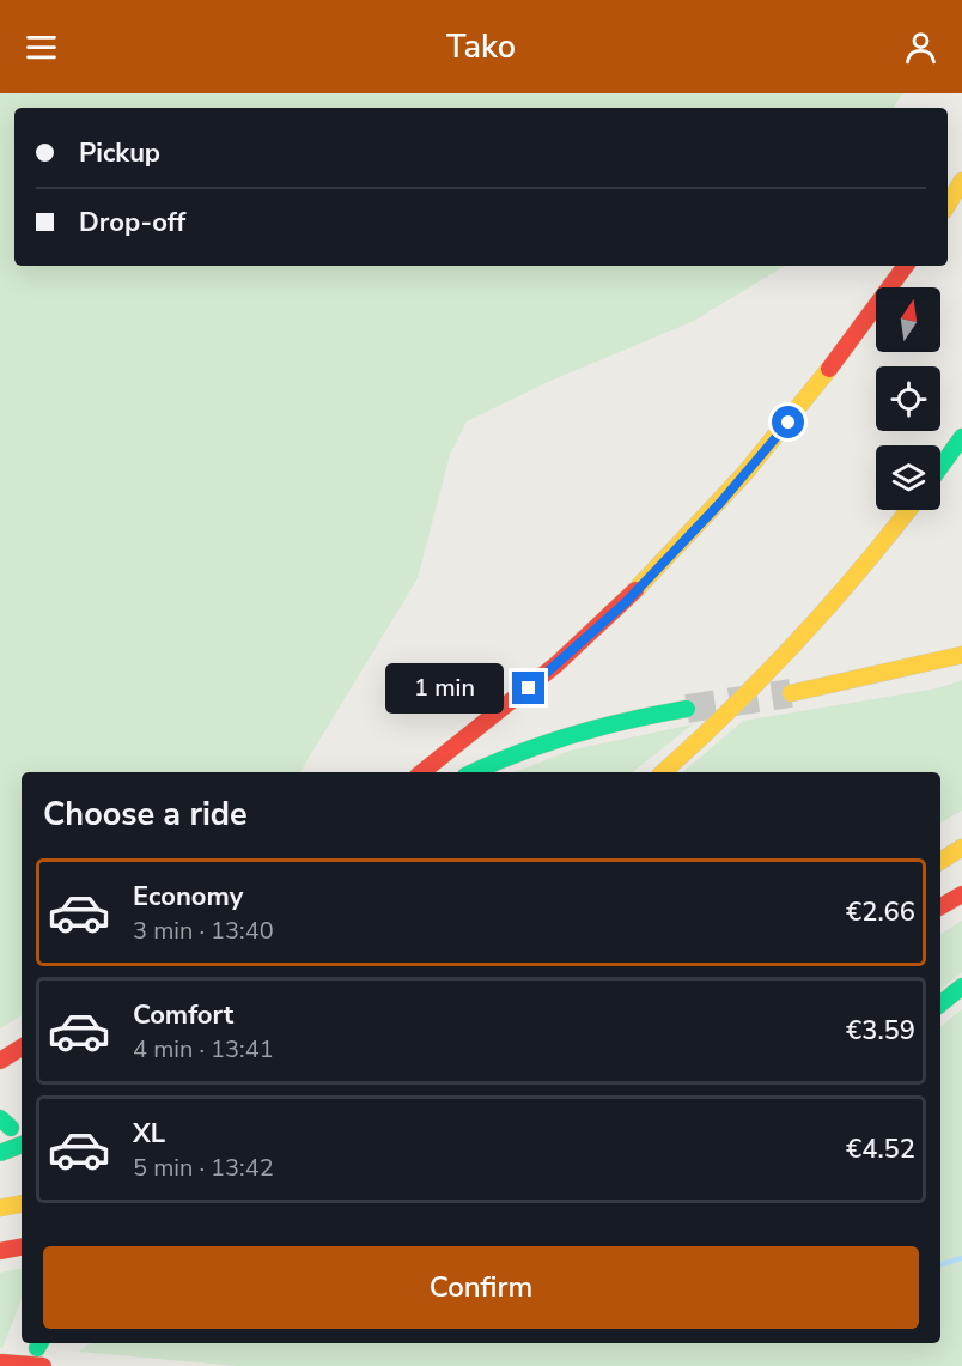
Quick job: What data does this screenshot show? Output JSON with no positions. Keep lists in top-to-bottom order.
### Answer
{
  "north": "top",
  "page": {
    "header": "Tako",
    "banner": ["Pickup", "Drop-off"],
    "bubble": "1 min",
    "heading": "Choose a ride",
    "list": [
      {
        "name": "Economy",
        "note": "3 min · 13:40",
        "value": "€2.66"
      },
      {
        "name": "Comfort",
        "note": "4 min · 13:41",
        "value": "€3.59"
      },
      {
        "name": "XL",
        "note": "5 min · 13:42",
        "value": "€4.52"
      }
    ],
    "buttons": "Confirm"
  }
}
